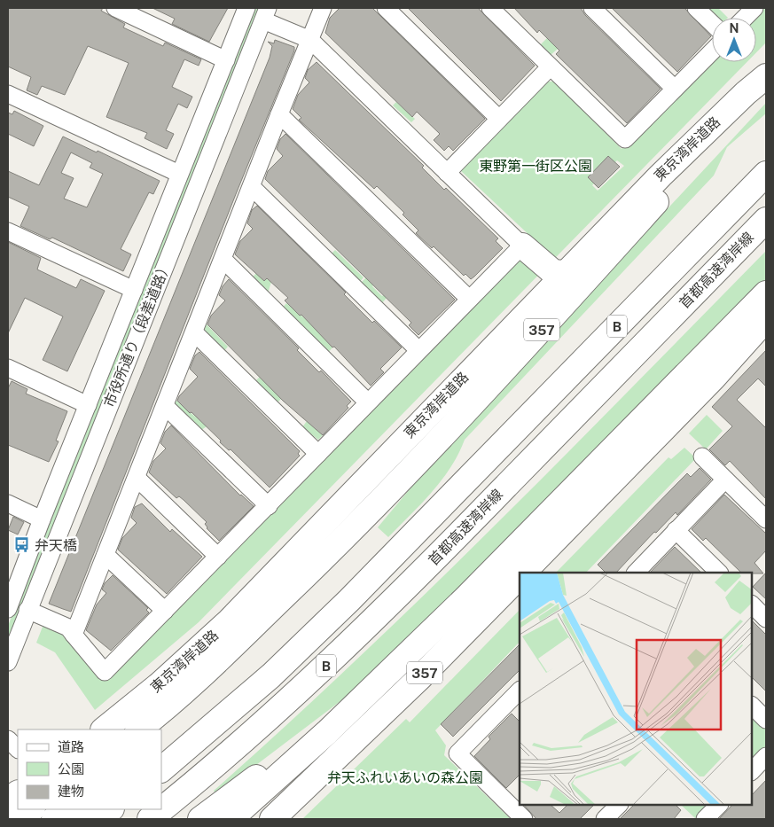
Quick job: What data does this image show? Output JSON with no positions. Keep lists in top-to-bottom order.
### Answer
{
  "streets": {
    "highway": [
      "東京湾岸道路",
      "首都高速湾岸線",
      "B",
      "357"
    ],
    "street": ["市役所通り（段差道路）"]
  },
  "parks": ["東野第一街区公園", "弁天ふれいあいの森公園"],
  "places": {
    "bus stop": ["弁天橋"]
  },
  "legend": ["道路", "公園", "建物"],
  "north": "top"
}
